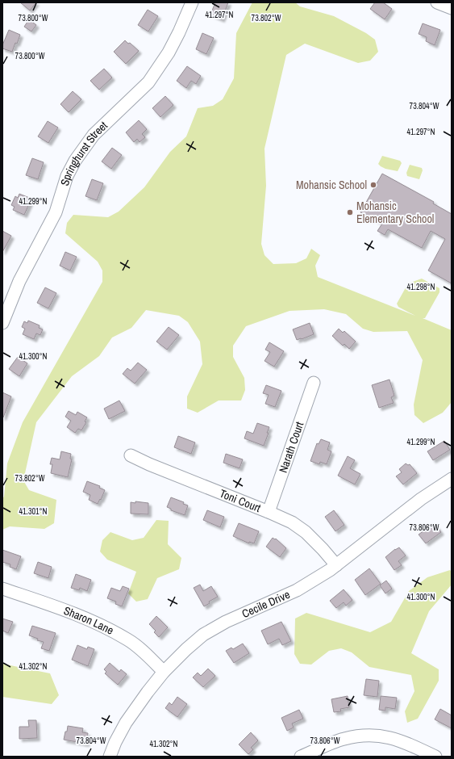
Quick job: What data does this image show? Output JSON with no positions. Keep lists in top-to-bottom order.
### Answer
{
  "streets": {
    "street": [
      "Springhurst Street",
      "Narath Court",
      "Toni Court",
      "Cecile Drive",
      "Sharon Lane"
    ]
  },
  "crossings": [
    ["Narath Court", "Toni Court"],
    ["Toni Court", "Cecile Drive"],
    ["Cecile Drive", "Sharon Lane"]
  ],
  "places": ["Mohansic School", "Mohansic Elementary School"],
  "coordinates": [
    "41.297°N",
    "73.800°W",
    "73.802°W",
    "73.804°W",
    "41.299°N",
    "41.298°N",
    "41.300°N",
    "41.301°N",
    "73.806°W",
    "41.302°N"
  ]
}
